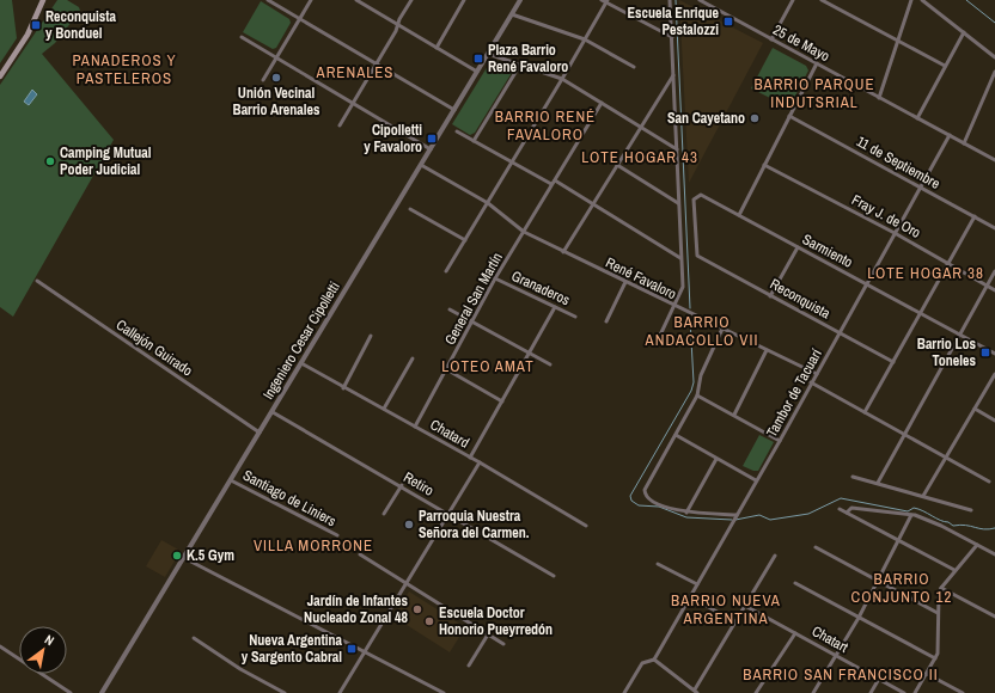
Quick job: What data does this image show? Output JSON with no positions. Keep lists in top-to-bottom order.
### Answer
{
  "streets": {
    "street": [
      "25 de Mayo",
      "11 de Septiembre",
      "Fray J. de Oro",
      "Sarmiento",
      "René Favaloro",
      "Granaderos",
      "General San Martín",
      "Reconquista",
      "Ingeniero Cesar Cipolletti",
      "Callejón Guirado",
      "Tambor de Tacuarí",
      "Chatard",
      "Retiro",
      "Santiago de Liniers",
      "Chatart"
    ]
  },
  "crossings": [
    ["25 de Mayo", "Tambor de Tacuarí"],
    ["11 de Septiembre", "Tambor de Tacuarí"],
    ["Fray J. de Oro", "Tambor de Tacuarí"],
    ["Sarmiento", "Reconquista"],
    ["Sarmiento", "Tambor de Tacuarí"],
    ["René Favaloro", "General San Martín"],
    ["René Favaloro", "Ingeniero Cesar Cipolletti"],
    ["René Favaloro", "Tambor de Tacuarí"],
    ["Granaderos", "General San Martín"],
    ["General San Martín", "Chatard"],
    ["Reconquista", "Tambor de Tacuarí"],
    ["Ingeniero Cesar Cipolletti", "Callejón Guirado"],
    ["Ingeniero Cesar Cipolletti", "Chatard"],
    ["Ingeniero Cesar Cipolletti", "Retiro"],
    ["Ingeniero Cesar Cipolletti", "Santiago de Liniers"]
  ],
  "districts": [
    "PANADEROS Y PASTELEROS",
    "ARENALES",
    "BARRIO PARQUE INDUTSRIAL",
    "BARRIO RENÉ FAVALORO",
    "LOTE HOGAR 43",
    "LOTE HOGAR 38",
    "BARRIO ANDACOLLO VII",
    "LOTEO AMAT",
    "VILLA MORRONE",
    "BARRIO CONJUNTO 12",
    "BARRIO NUEVA ARGENTINA",
    "BARRIO SAN FRANCISCO II"
  ],
  "places": {
    "transit": [
      "Escuela Enrique Pestalozzi",
      "Reconquista y Bonduel",
      "Plaza Barrio René Favaloro",
      "Cipolletti y Favaloro",
      "Barrio Los Toneles",
      "Nueva Argentina y Sargento Cabral"
    ],
    "other": [
      "Unión Vecinal Barrio Arenales",
      "San Cayetano",
      "Camping Mutual Poder Judicial",
      "Parroquia Nuestra Señora del Carmen.",
      "K.5 Gym",
      "Jardín de Infantes Nucleado Zonal 48",
      "Escuela Doctor Honorio Pueyrredón"
    ]
  },
  "north": "top right"
}
